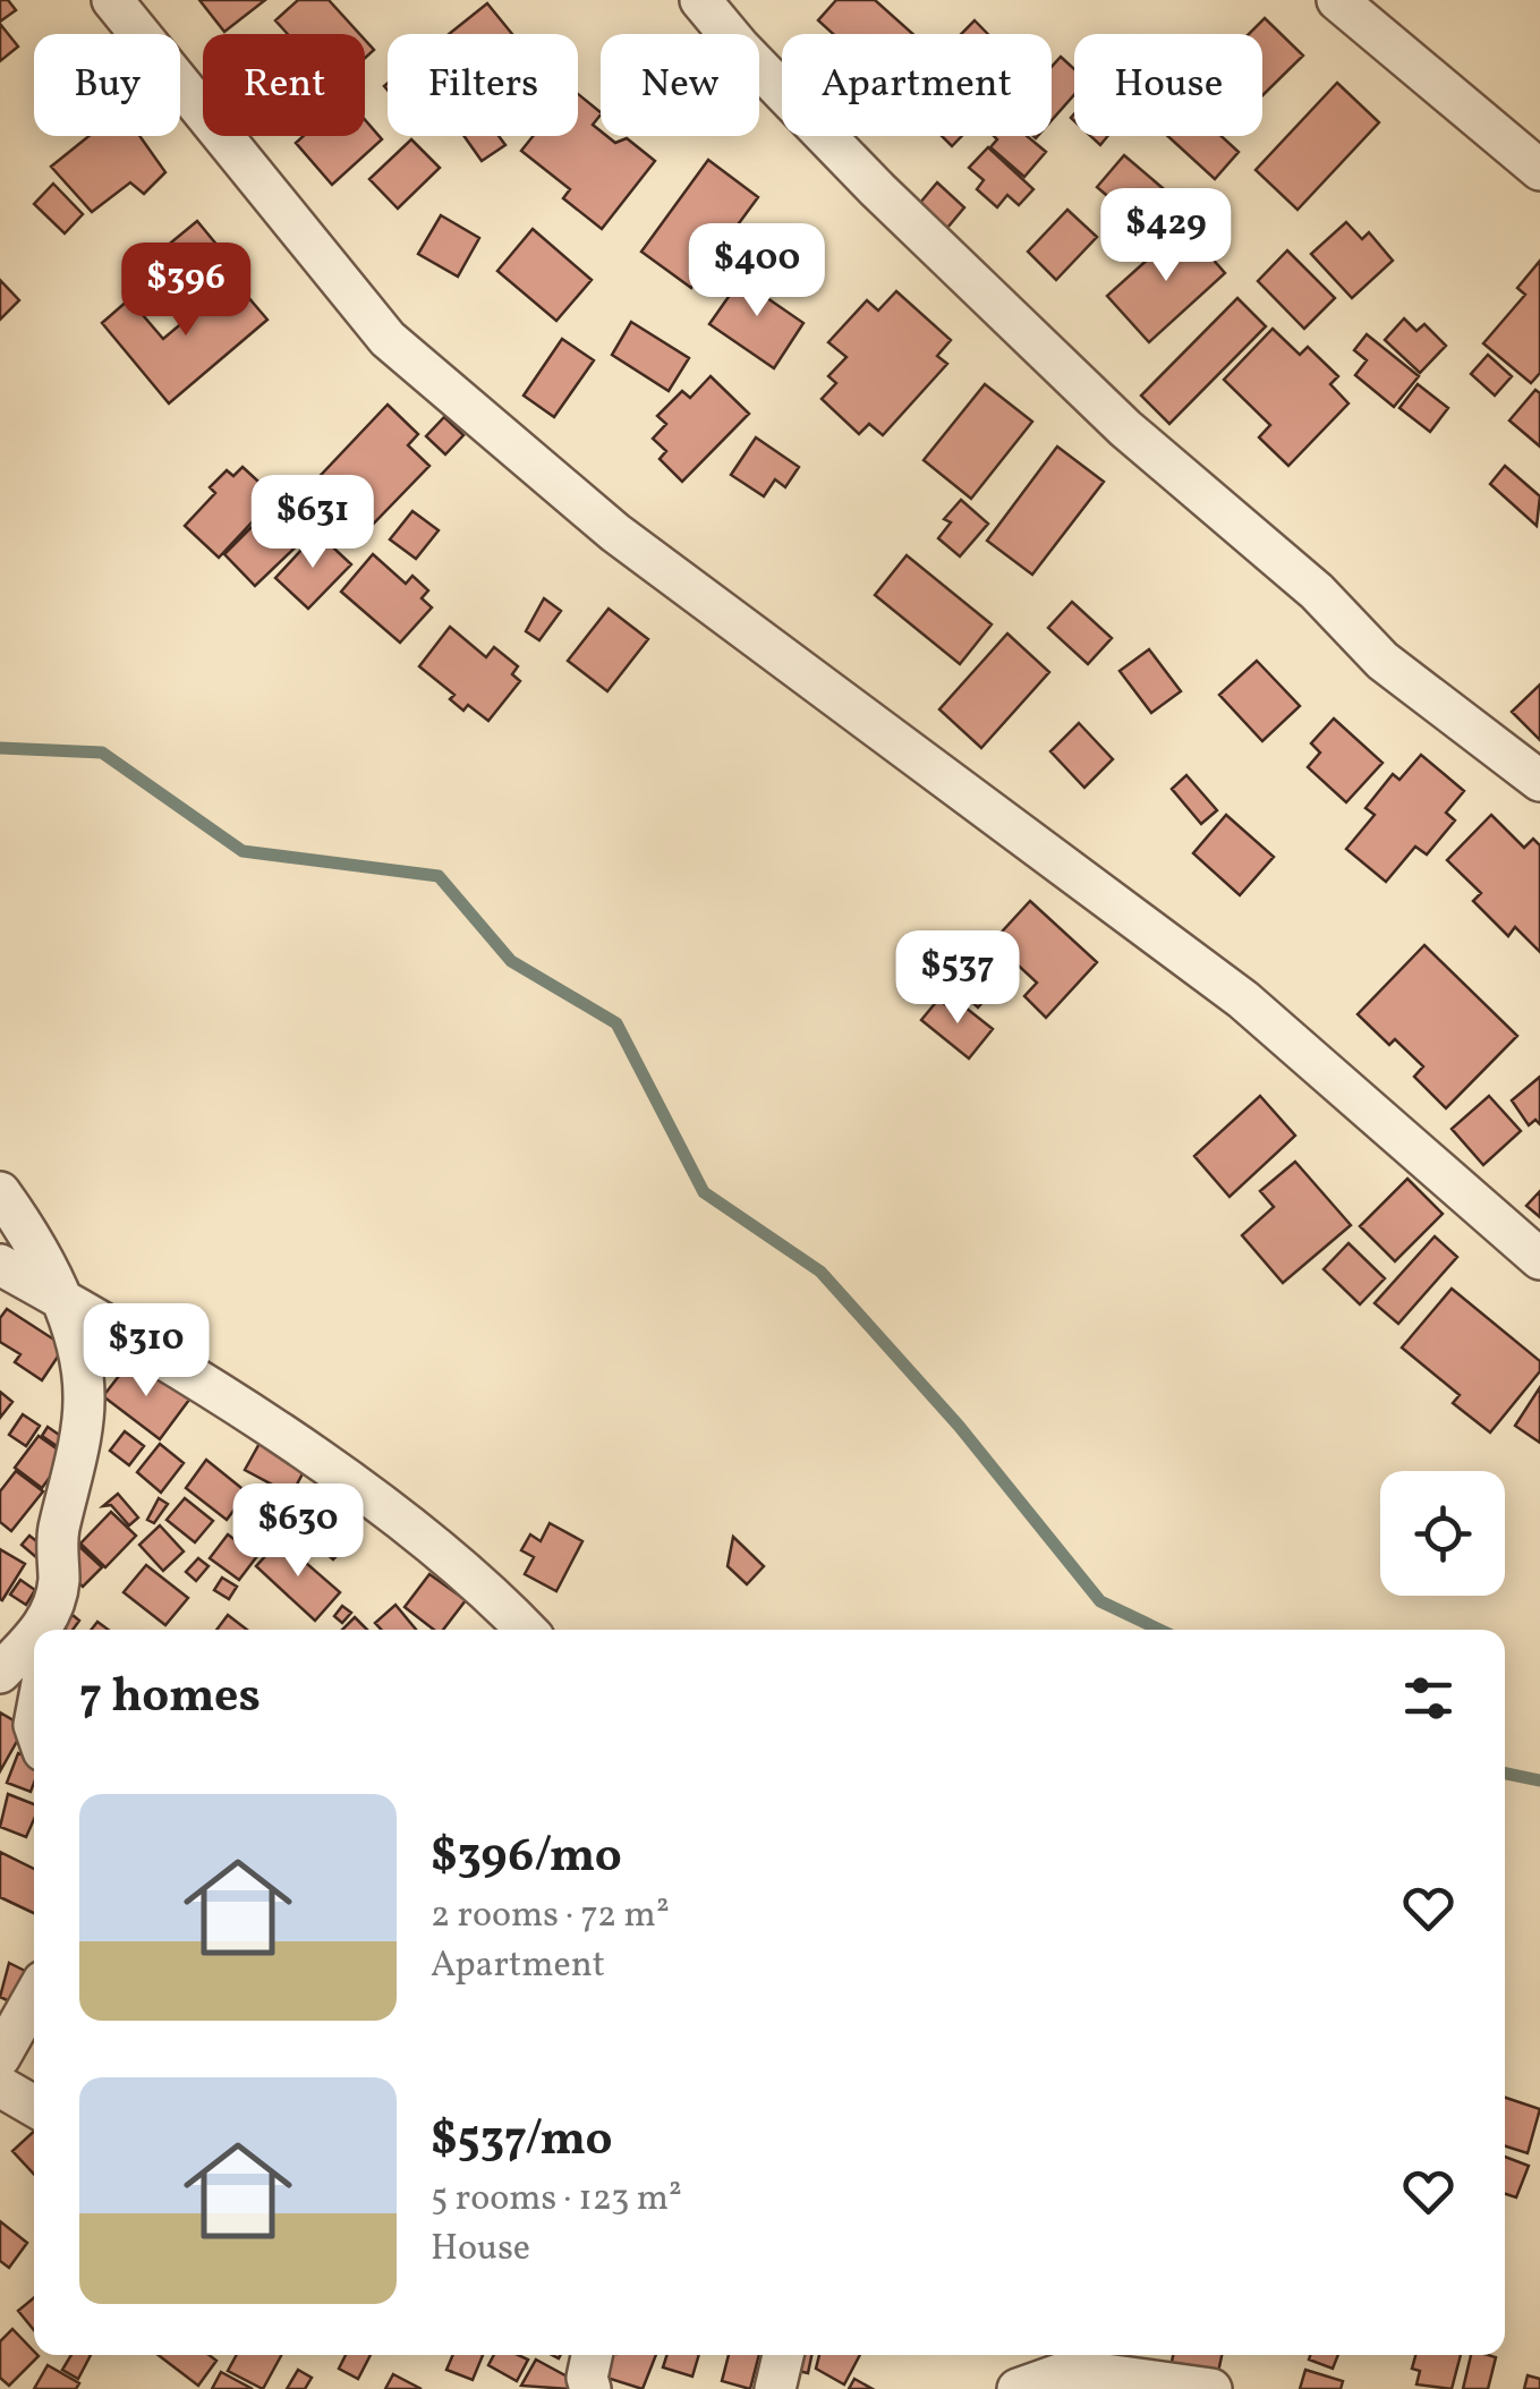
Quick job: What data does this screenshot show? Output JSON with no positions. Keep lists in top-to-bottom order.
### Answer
{
  "page": {
    "chip": [
      "Buy",
      "Rent",
      "Filters",
      "New",
      "Apartment",
      "House"
    ],
    "price": [
      "$429",
      "$400",
      "$396",
      "$631",
      "$537",
      "$310",
      "$630"
    ],
    "heading": "7 homes",
    "list": [
      {
        "name": "$396/mo",
        "note": "2 rooms · 72 m² · Apartment"
      },
      {
        "name": "$537/mo",
        "note": "5 rooms · 123 m² · House"
      }
    ]
  }
}
